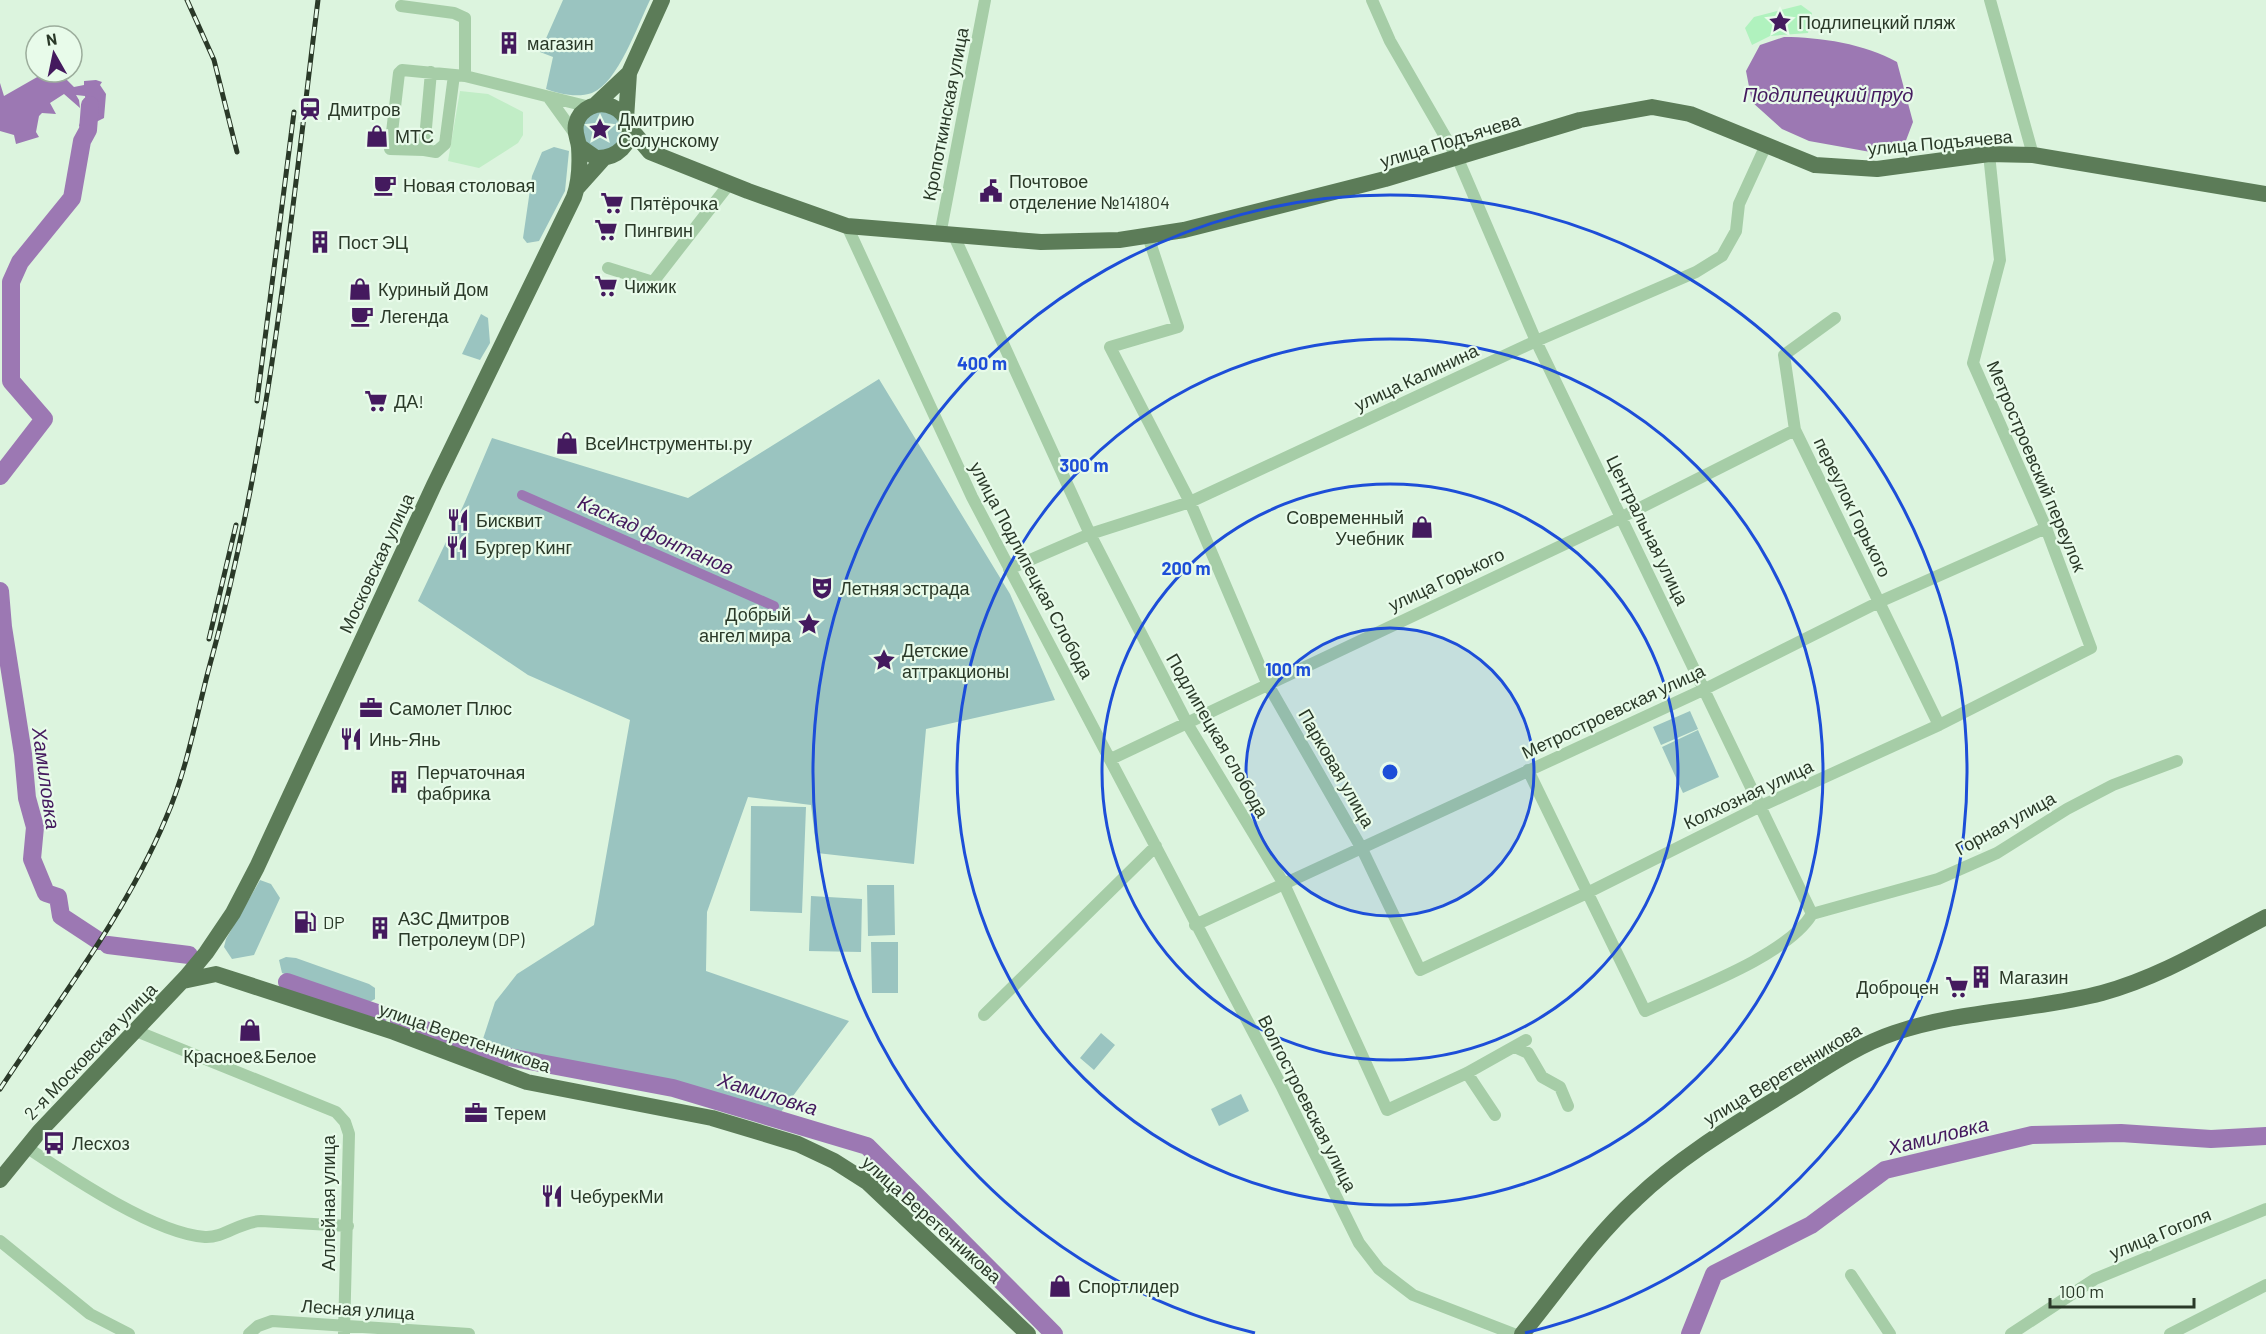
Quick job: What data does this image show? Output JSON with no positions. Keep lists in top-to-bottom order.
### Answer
{
  "streets": {
    "main road": [
      "улица Подъячева",
      "Московская улица",
      "улица Веретенникова",
      "2-я Московская улица"
    ],
    "street": [
      "Кропоткинская улица",
      "улица Калинина",
      "Метростроевский переулок",
      "переулок Горького",
      "Центральная улица",
      "улица Подлипецкая Слобода",
      "улица Горького",
      "Метростроевская улица",
      "Подлипецкая слобода",
      "Парковая улица",
      "Колхозная улица",
      "Горная улица",
      "Волгостроевская улица",
      "Аллейная улица",
      "улица Гоголя",
      "Лесная улица"
    ]
  },
  "crossings": [
    ["Кропоткинская улица", "улица Подъячева"],
    ["Кропоткинская улица", "Подлипецкая слобода"],
    ["улица Подъячева", "улица Калинина"],
    ["улица Подъячева", "Метростроевский переулок"],
    ["улица Подъячева", "Центральная улица"],
    ["улица Подъячева", "Московская улица"],
    ["улица Подъячева", "улица Подлипецкая Слобода"],
    ["улица Подъячева", "Подлипецкая слобода"],
    ["улица Подъячева", "Парковая улица"],
    ["улица Калинина", "Центральная улица"],
    ["улица Калинина", "улица Подлипецкая Слобода"],
    ["улица Калинина", "Подлипецкая слобода"],
    ["улица Калинина", "Парковая улица"],
    ["Метростроевский переулок", "Метростроевская улица"],
    ["Метростроевский переулок", "Колхозная улица"],
    ["переулок Горького", "улица Горького"],
    ["переулок Горького", "Метростроевская улица"],
    ["переулок Горького", "Колхозная улица"],
    ["Центральная улица", "улица Горького"],
    ["Центральная улица", "Метростроевская улица"],
    ["Центральная улица", "Колхозная улица"],
    ["Центральная улица", "Горная улица"],
    ["Московская улица", "улица Веретенникова"],
    ["Московская улица", "2-я Московская улица"],
    ["улица Подлипецкая Слобода", "улица Горького"],
    ["улица Подлипецкая Слобода", "Метростроевская улица"],
    ["улица Подлипецкая Слобода", "Волгостроевская улица"],
    ["улица Горького", "Подлипецкая слобода"],
    ["улица Горького", "Парковая улица"],
    ["Метростроевская улица", "Подлипецкая слобода"],
    ["Метростроевская улица", "Парковая улица"],
    ["Метростроевская улица", "Волгостроевская улица"],
    ["Парковая улица", "Колхозная улица"],
    ["улица Веретенникова", "2-я Московская улица"],
    ["2-я Московская улица", "Аллейная улица"],
    ["Аллейная улица", "Лесная улица"]
  ],
  "water": ["Подлипецкий пруд", "Каскад фонтанов", "Хамиловка"],
  "places": {
    "place": [
      "Подлипецкий пляж",
      "Дмитрию Солунскому",
      "Добрый ангел мира",
      "Детские аттракционы"
    ],
    "building": [
      "магазин",
      "Пост ЭЦ",
      "Перчаточная фабрика",
      "АЗС Дмитров Петролеум (DP)",
      "Магазин"
    ],
    "station": ["Дмитров"],
    "shop": [
      "МТС",
      "Куриный Дом",
      "ВсеИнструменты.ру",
      "Современный Учебник",
      "Красное&Белое",
      "Спортлидер"
    ],
    "cafe": ["Новая столовая", "Легенда"],
    "public building": ["Почтовое отделение №141804"],
    "supermarket": [
      "Пятёрочка",
      "Пингвин",
      "Чижик",
      "ДА!",
      "Доброцен"
    ],
    "restaurant": [
      "Бисквит",
      "Бургер Кинг",
      "Инь-Янь",
      "ЧебурекМи"
    ],
    "theatre": ["Летняя эстрада"],
    "office": ["Самолет Плюс", "Терем"],
    "fuel station": ["DP"],
    "bus stop": ["Лесхоз"]
  },
  "scale_bar": "100 m",
  "north": "top",
  "rings": [
    "400 m",
    "300 m",
    "200 m",
    "100 m"
  ]
}
